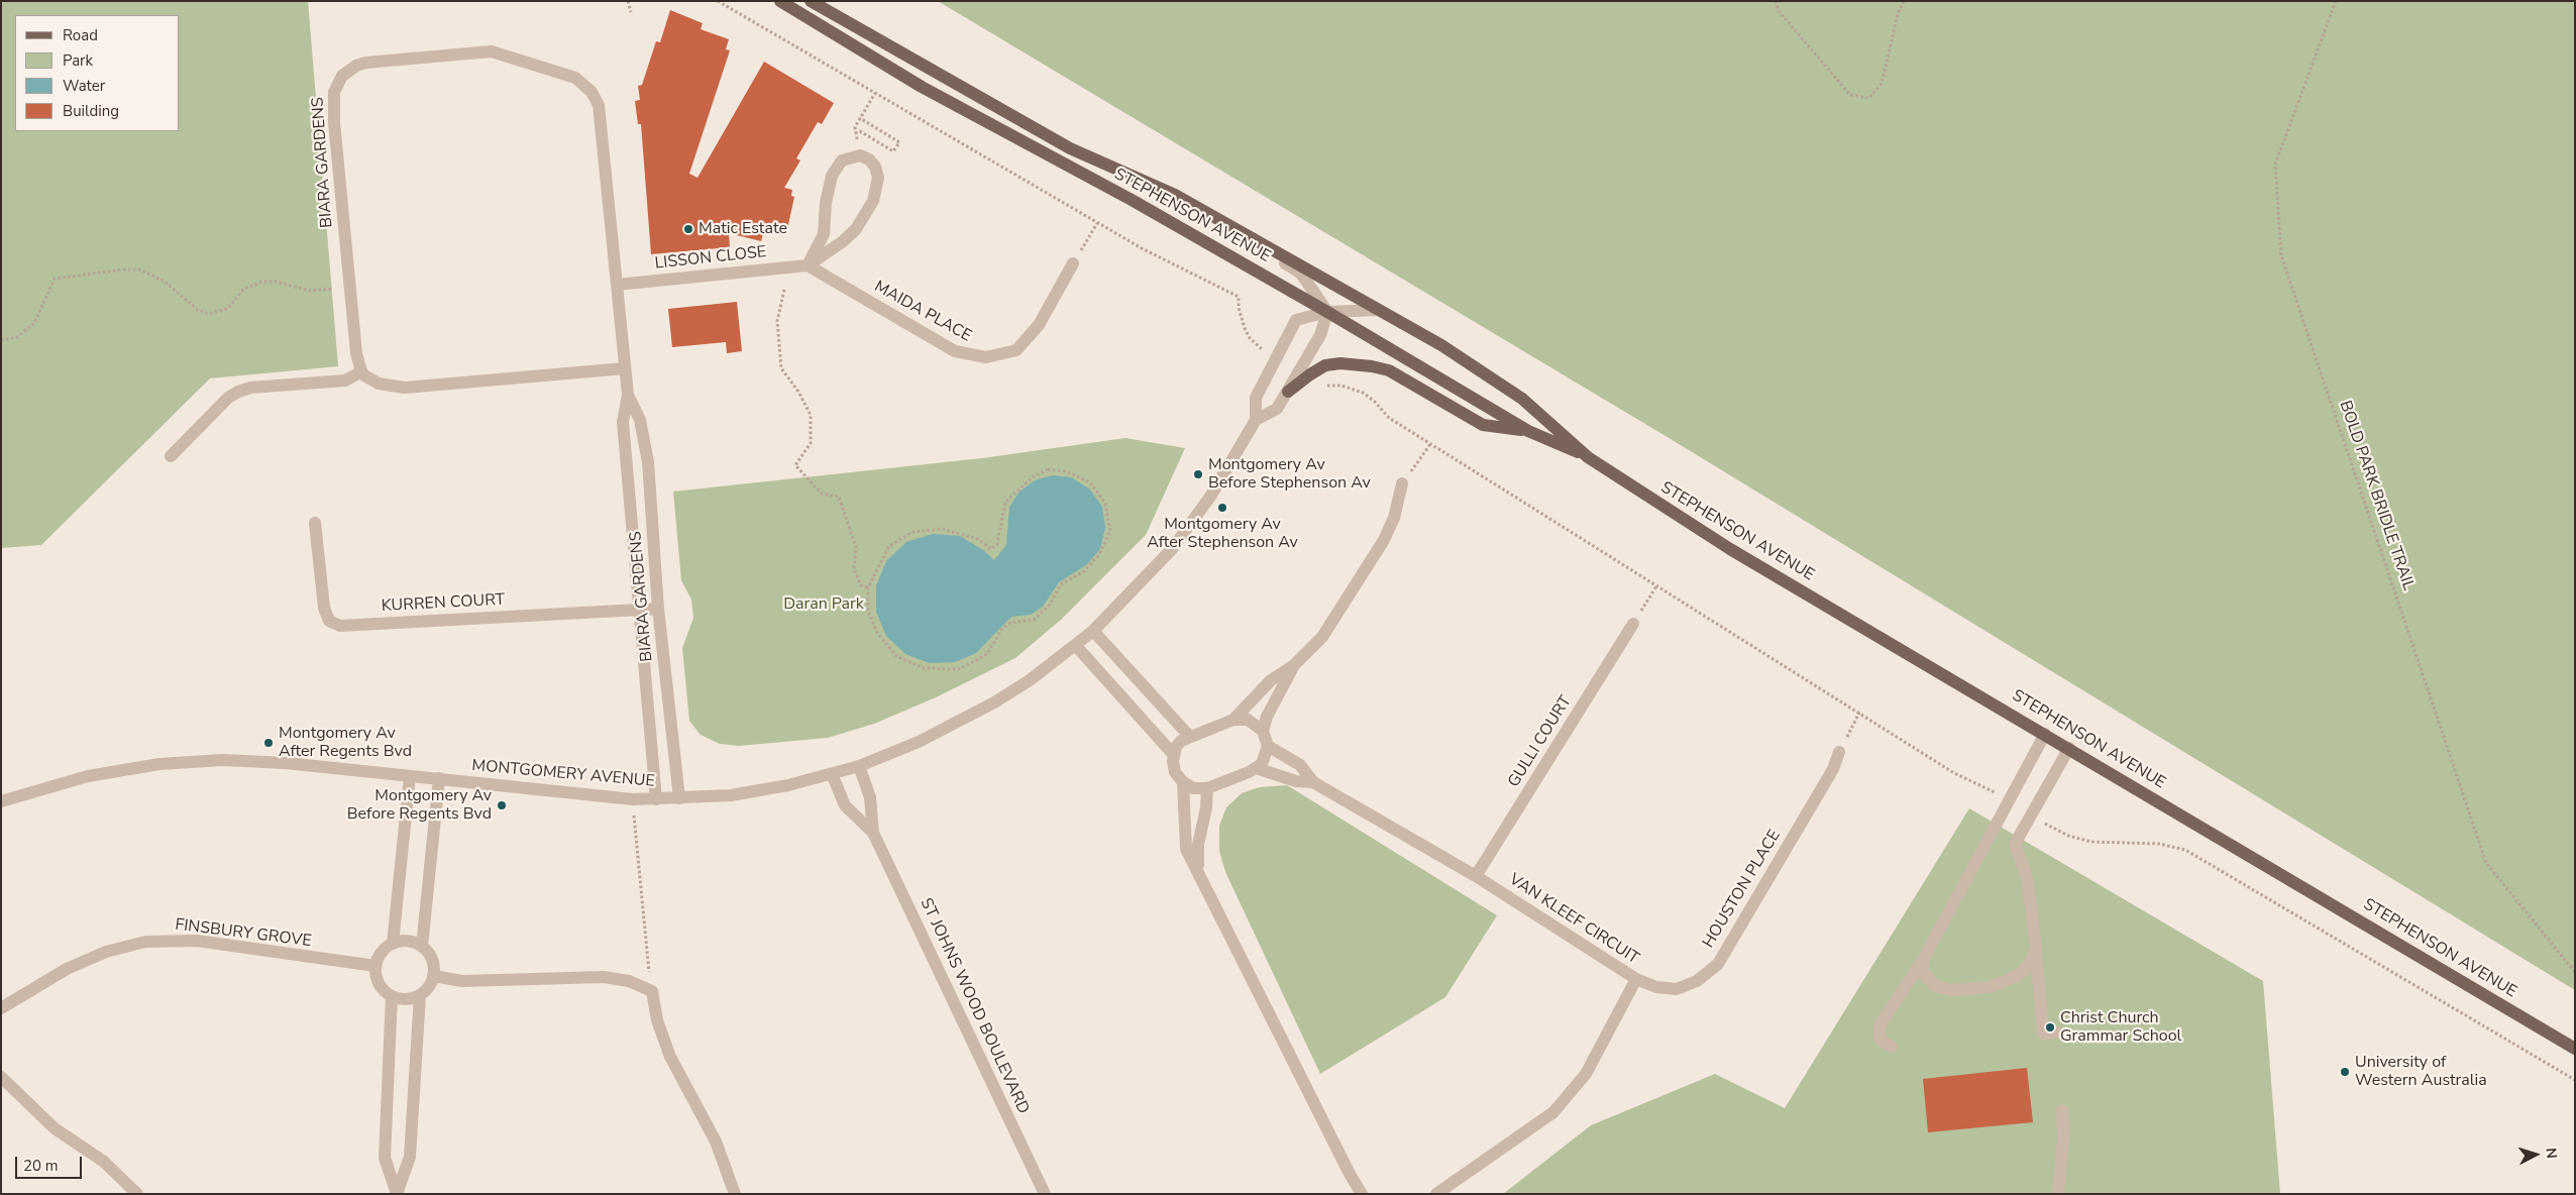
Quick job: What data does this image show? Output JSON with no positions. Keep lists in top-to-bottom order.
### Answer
{
  "streets": {
    "main road": ["STEPHENSON AVENUE"],
    "street": [
      "BIARA GARDENS",
      "LISSON CLOSE",
      "MAIDA PLACE",
      "KURREN COURT",
      "GULLI COURT",
      "MONTGOMERY AVENUE",
      "HOUSTON PLACE",
      "VAN KLEEF CIRCUIT",
      "FINSBURY GROVE",
      "ST JOHNS WOOD BOULEVARD"
    ],
    "path": ["BOLD PARK BRIDLE TRAIL"]
  },
  "crossings": [
    ["BIARA GARDENS", "LISSON CLOSE"],
    ["BIARA GARDENS", "KURREN COURT"],
    ["BIARA GARDENS", "MONTGOMERY AVENUE"],
    ["STEPHENSON AVENUE", "MONTGOMERY AVENUE"],
    ["LISSON CLOSE", "MAIDA PLACE"],
    ["GULLI COURT", "VAN KLEEF CIRCUIT"],
    ["MONTGOMERY AVENUE", "ST JOHNS WOOD BOULEVARD"],
    ["HOUSTON PLACE", "VAN KLEEF CIRCUIT"]
  ],
  "parks": ["Daran Park"],
  "places": [
    "Matic Estate",
    "Montgomery Av Before Stephenson Av",
    "Montgomery Av After Stephenson Av",
    "Montgomery Av After Regents Bvd",
    "Montgomery Av Before Regents Bvd",
    "Christ Church Grammar School",
    "University of Western Australia"
  ],
  "legend": [
    "Road",
    "Park",
    "Water",
    "Building"
  ],
  "scale_bar": "20 m",
  "north": "right"
}
